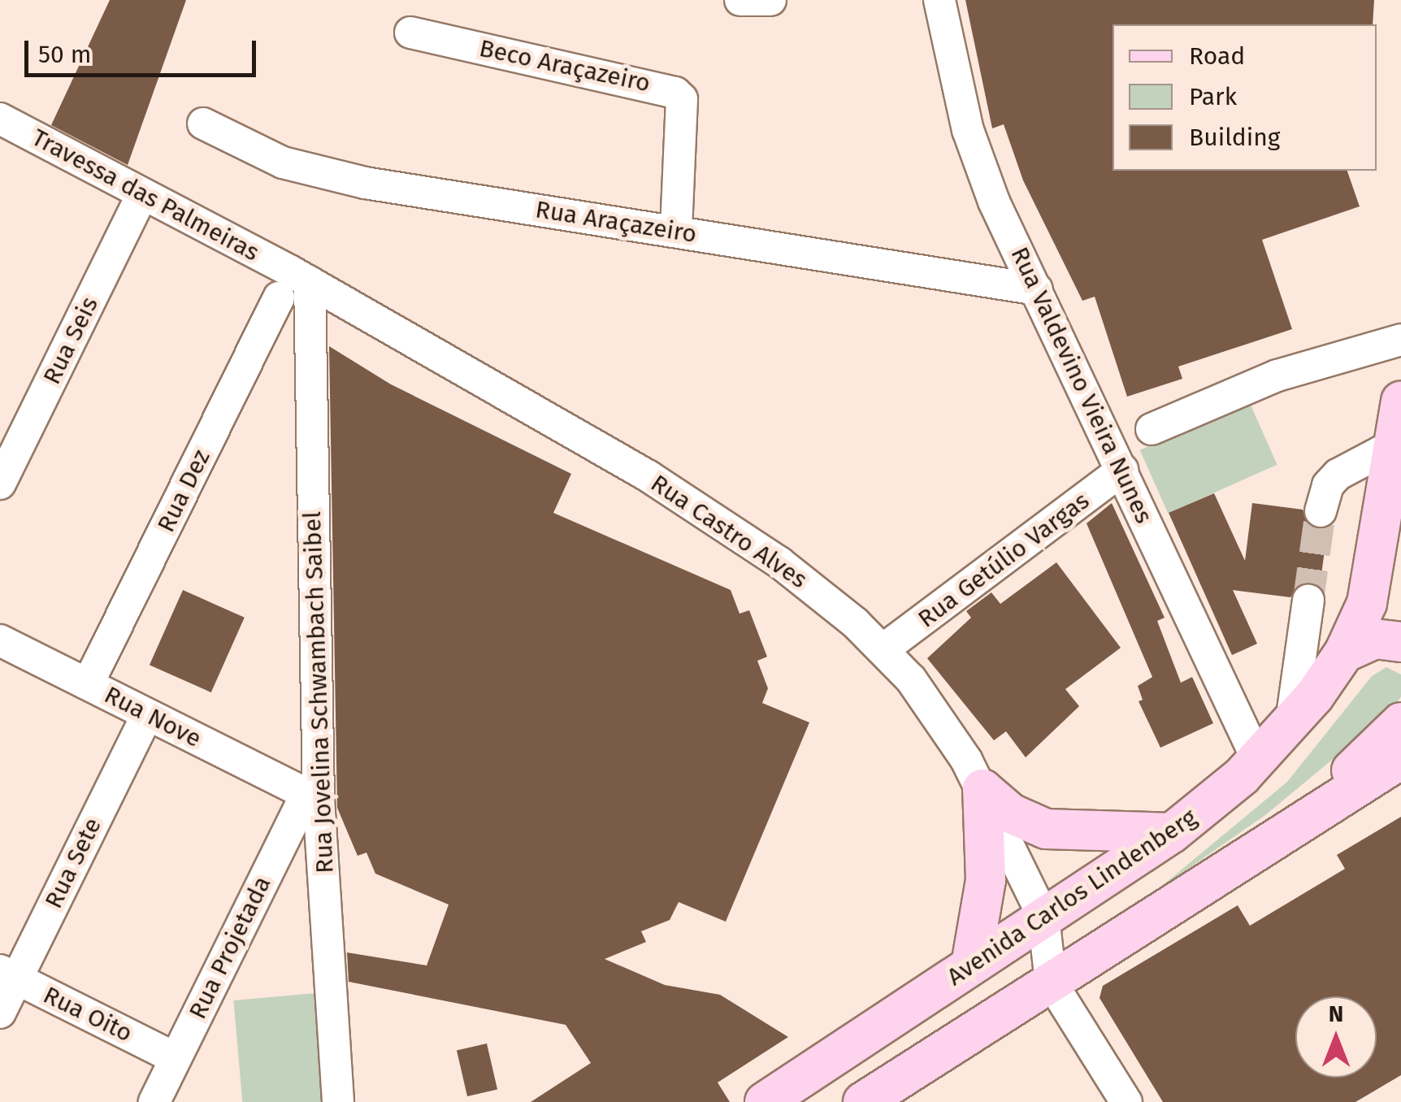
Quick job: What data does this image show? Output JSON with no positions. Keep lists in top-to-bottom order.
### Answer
{
  "streets": {
    "main road": ["Avenida Carlos Lindenberg"],
    "street": [
      "Beco Araçazeiro",
      "Travessa das Palmeiras",
      "Rua Araçazeiro",
      "Rua Seis",
      "Rua Valdevino Vieira Nunes",
      "Rua Dez",
      "Rua Castro Alves",
      "Rua Getúlio Vargas",
      "Rua Jovelina Schwambach Saibel",
      "Rua Nove",
      "Rua Sete",
      "Rua Projetada",
      "Rua Oito"
    ]
  },
  "crossings": [
    ["Beco Araçazeiro", "Rua Araçazeiro"],
    ["Travessa das Palmeiras", "Rua Seis"],
    ["Travessa das Palmeiras", "Rua Dez"],
    ["Travessa das Palmeiras", "Rua Castro Alves"],
    ["Travessa das Palmeiras", "Rua Jovelina Schwambach Saibel"],
    ["Rua Araçazeiro", "Rua Valdevino Vieira Nunes"],
    ["Rua Valdevino Vieira Nunes", "Rua Getúlio Vargas"],
    ["Rua Valdevino Vieira Nunes", "Avenida Carlos Lindenberg"],
    ["Rua Dez", "Rua Castro Alves"],
    ["Rua Dez", "Rua Jovelina Schwambach Saibel"],
    ["Rua Dez", "Rua Nove"],
    ["Rua Castro Alves", "Rua Getúlio Vargas"],
    ["Rua Castro Alves", "Rua Jovelina Schwambach Saibel"],
    ["Rua Castro Alves", "Avenida Carlos Lindenberg"],
    ["Rua Nove", "Rua Sete"],
    ["Rua Nove", "Rua Projetada"],
    ["Rua Sete", "Rua Oito"],
    ["Rua Projetada", "Rua Oito"]
  ],
  "legend": ["Road", "Park", "Building"],
  "scale_bar": "50 m",
  "north": "top"
}
